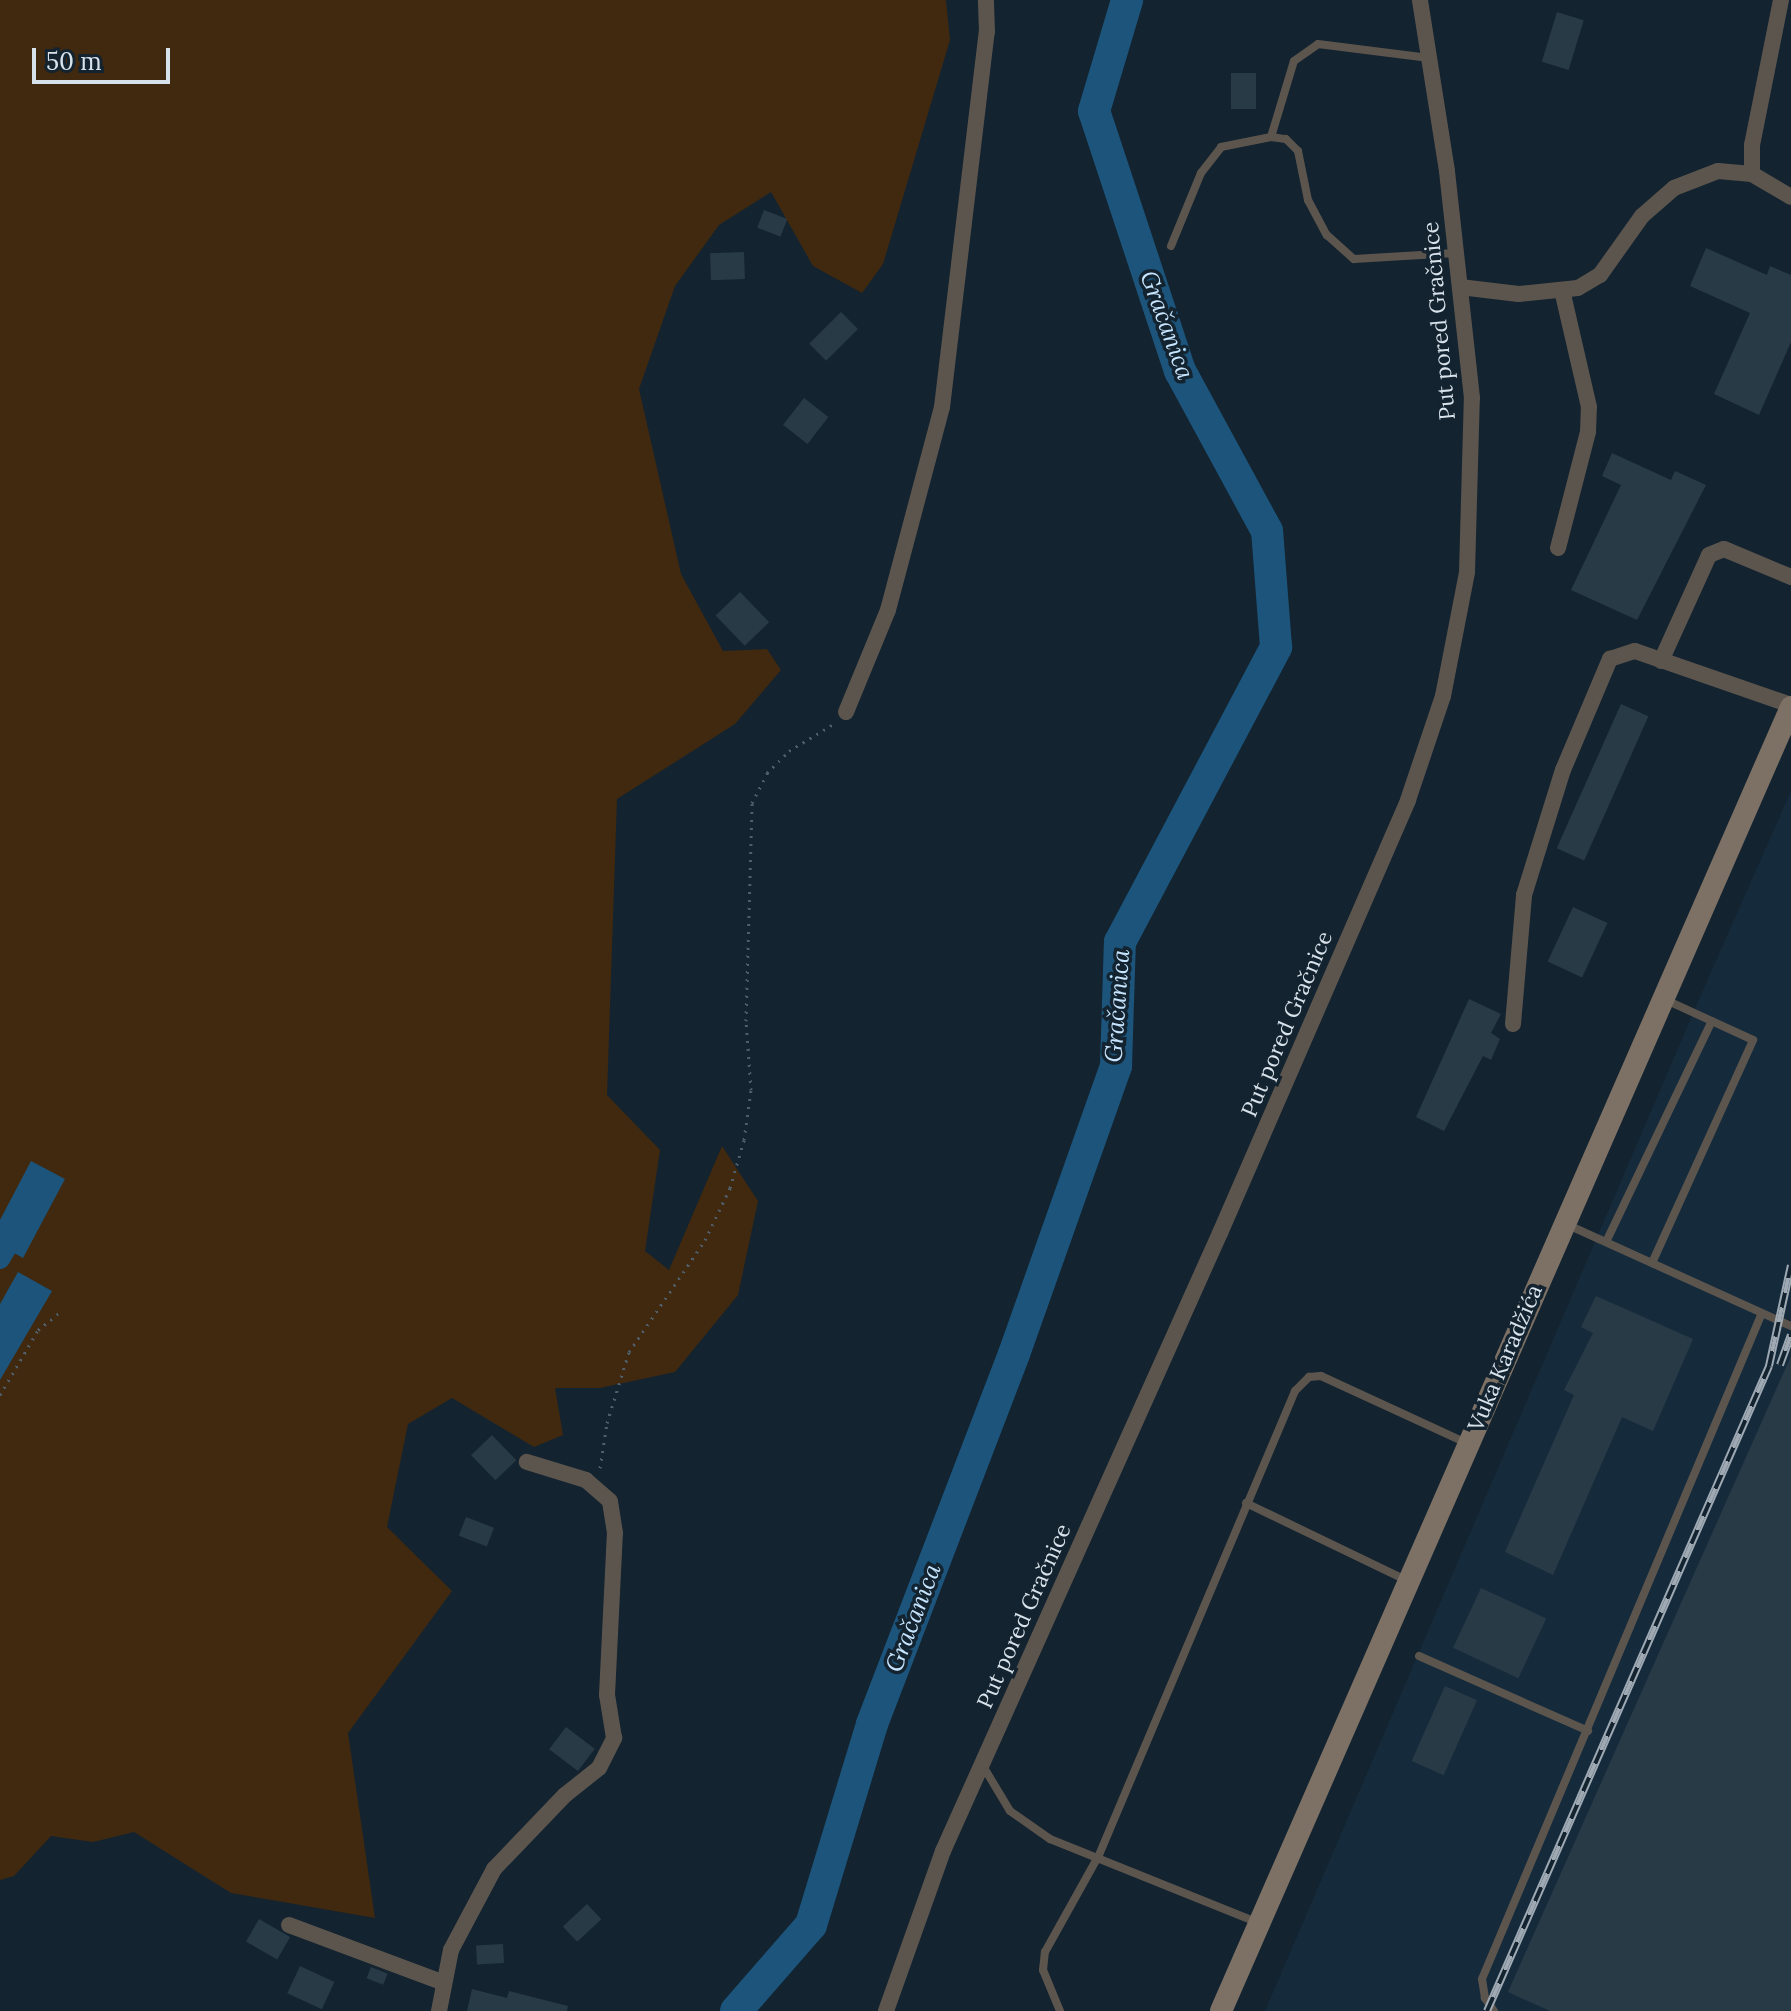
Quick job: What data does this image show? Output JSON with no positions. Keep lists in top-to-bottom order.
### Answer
{
  "streets": {
    "street": ["Put pored Gračnice", "Vuka Karadžića"]
  },
  "water": ["Gračanica"],
  "scale_bar": "50 m"
}
